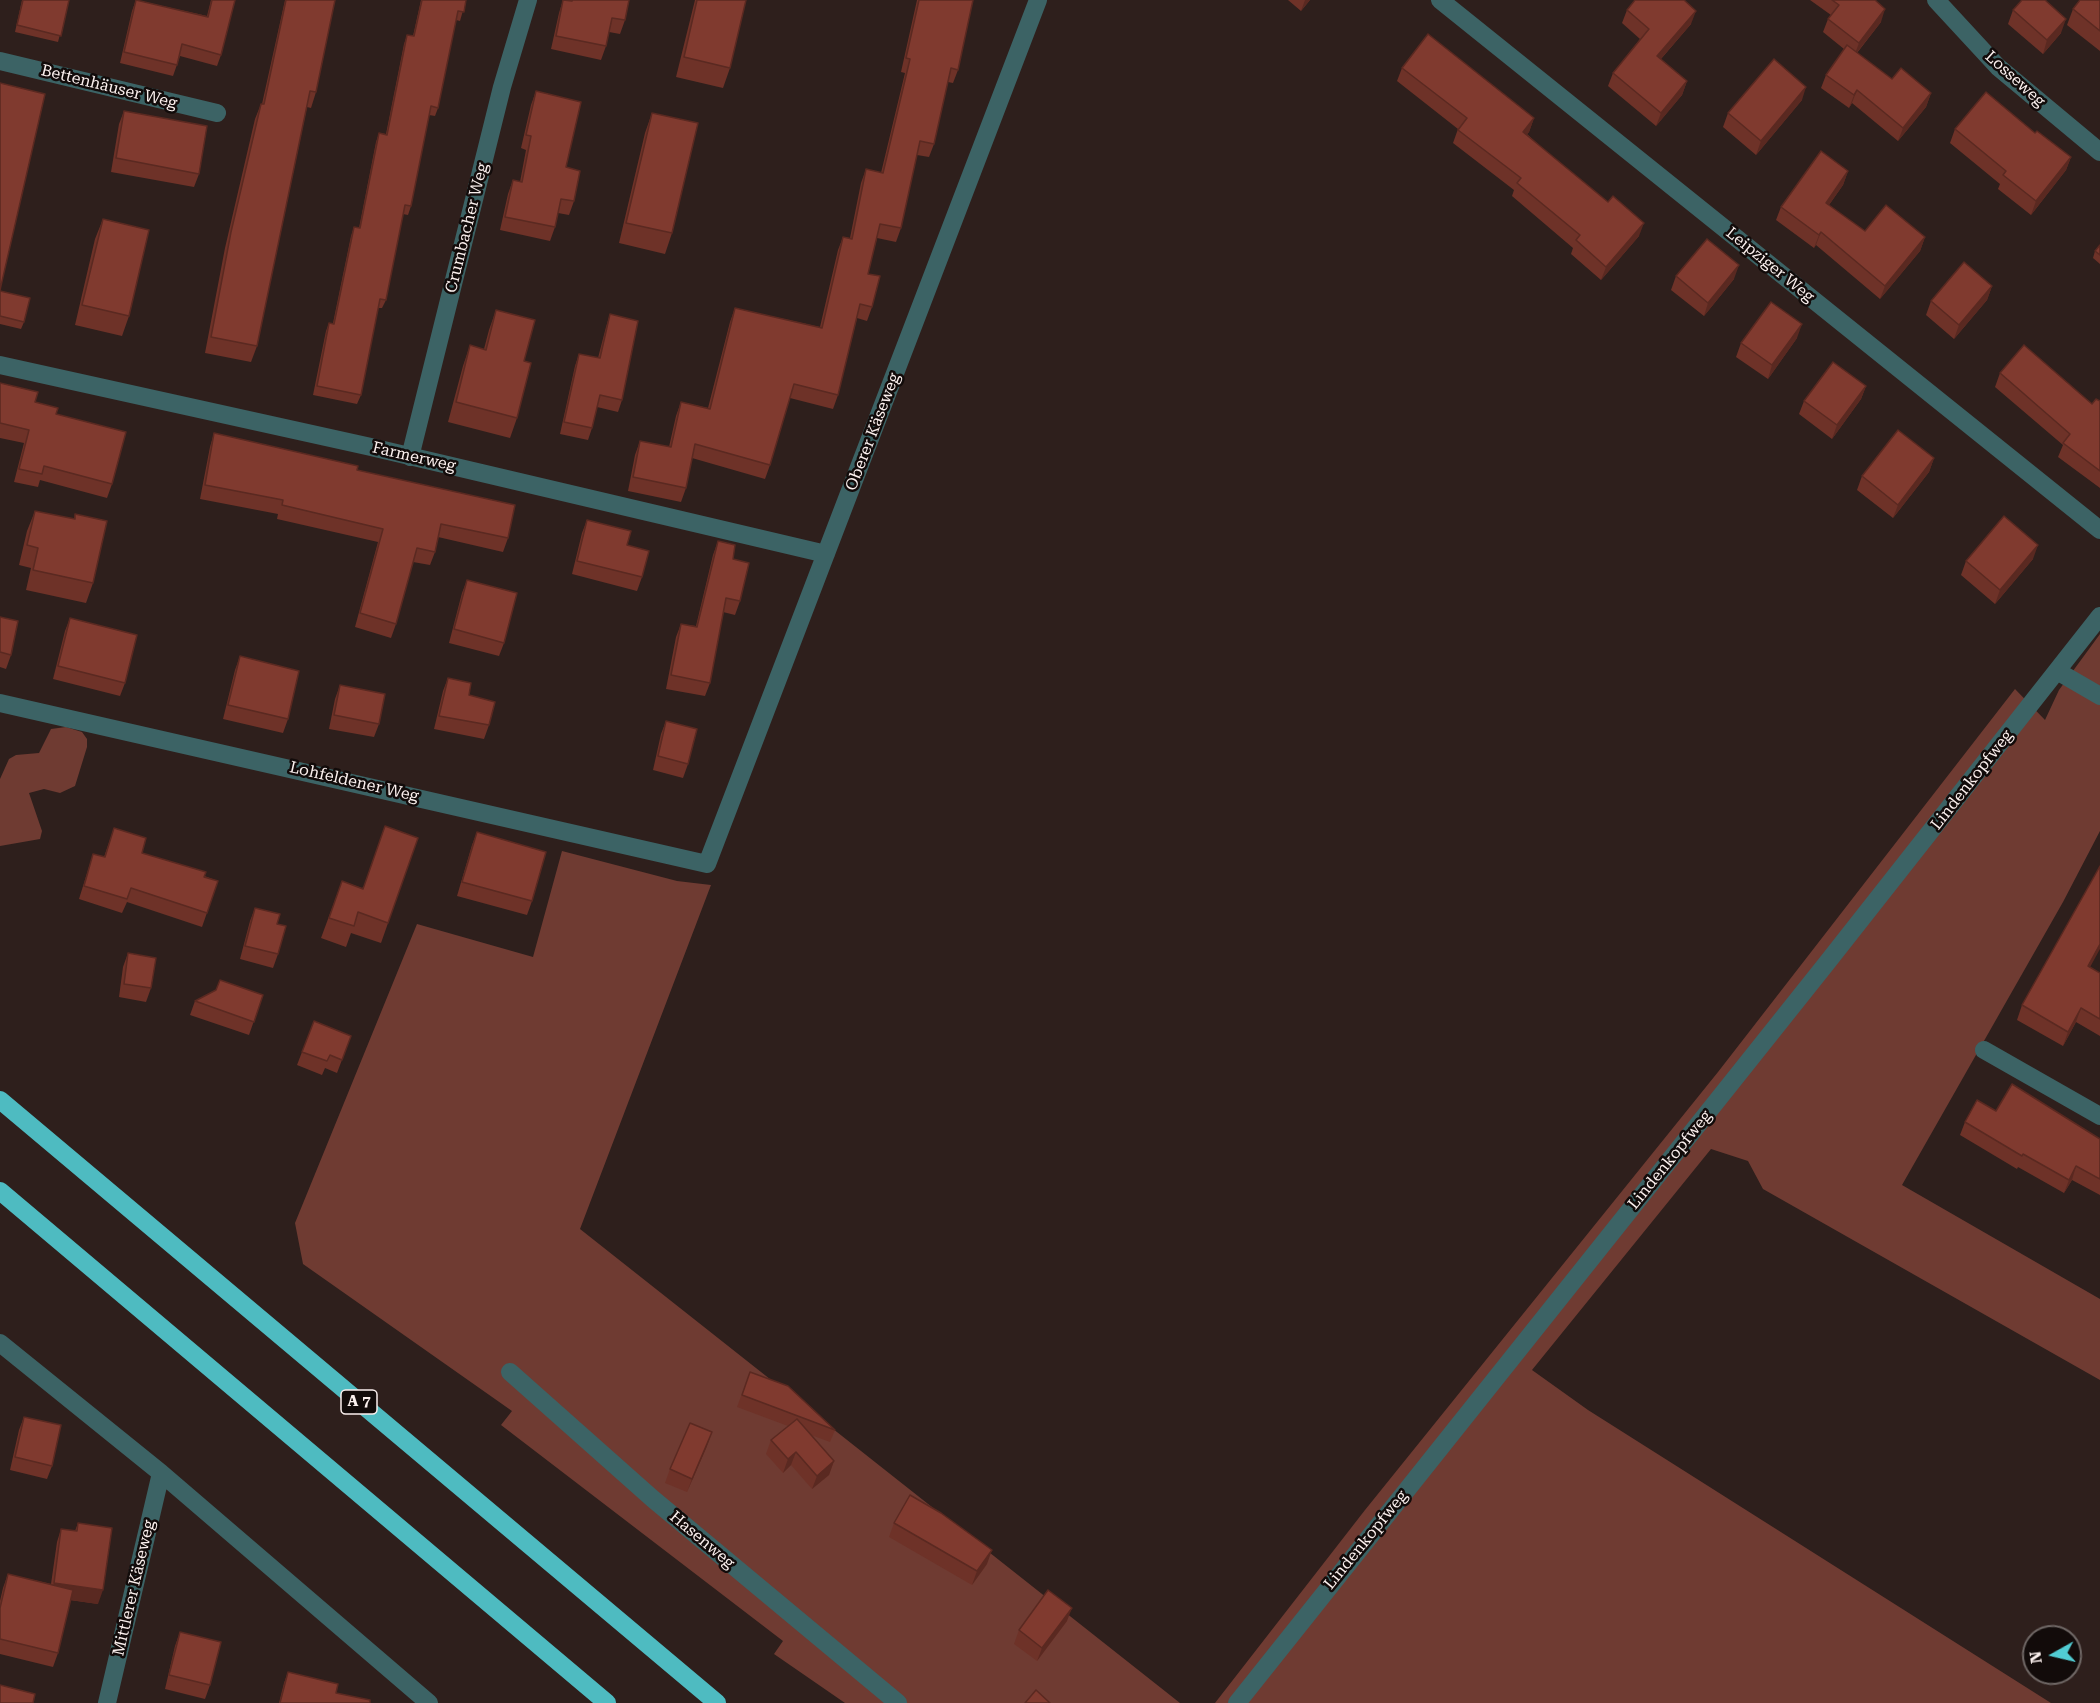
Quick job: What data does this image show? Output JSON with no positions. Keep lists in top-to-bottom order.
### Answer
{
  "streets": {
    "highway": ["A 7"],
    "street": [
      "Losseweg",
      "Bettenhäuser Weg",
      "Crumbacher Weg",
      "Leipziger Weg",
      "Oberer Käseweg",
      "Farmerweg",
      "Lindenkopfweg",
      "Lohfeldener Weg",
      "Hasenweg",
      "Mittlerer Käseweg"
    ]
  },
  "crossings": [
    ["Crumbacher Weg", "Farmerweg"],
    ["Oberer Käseweg", "Farmerweg"],
    ["Oberer Käseweg", "Lohfeldener Weg"]
  ],
  "north": "left"
}
